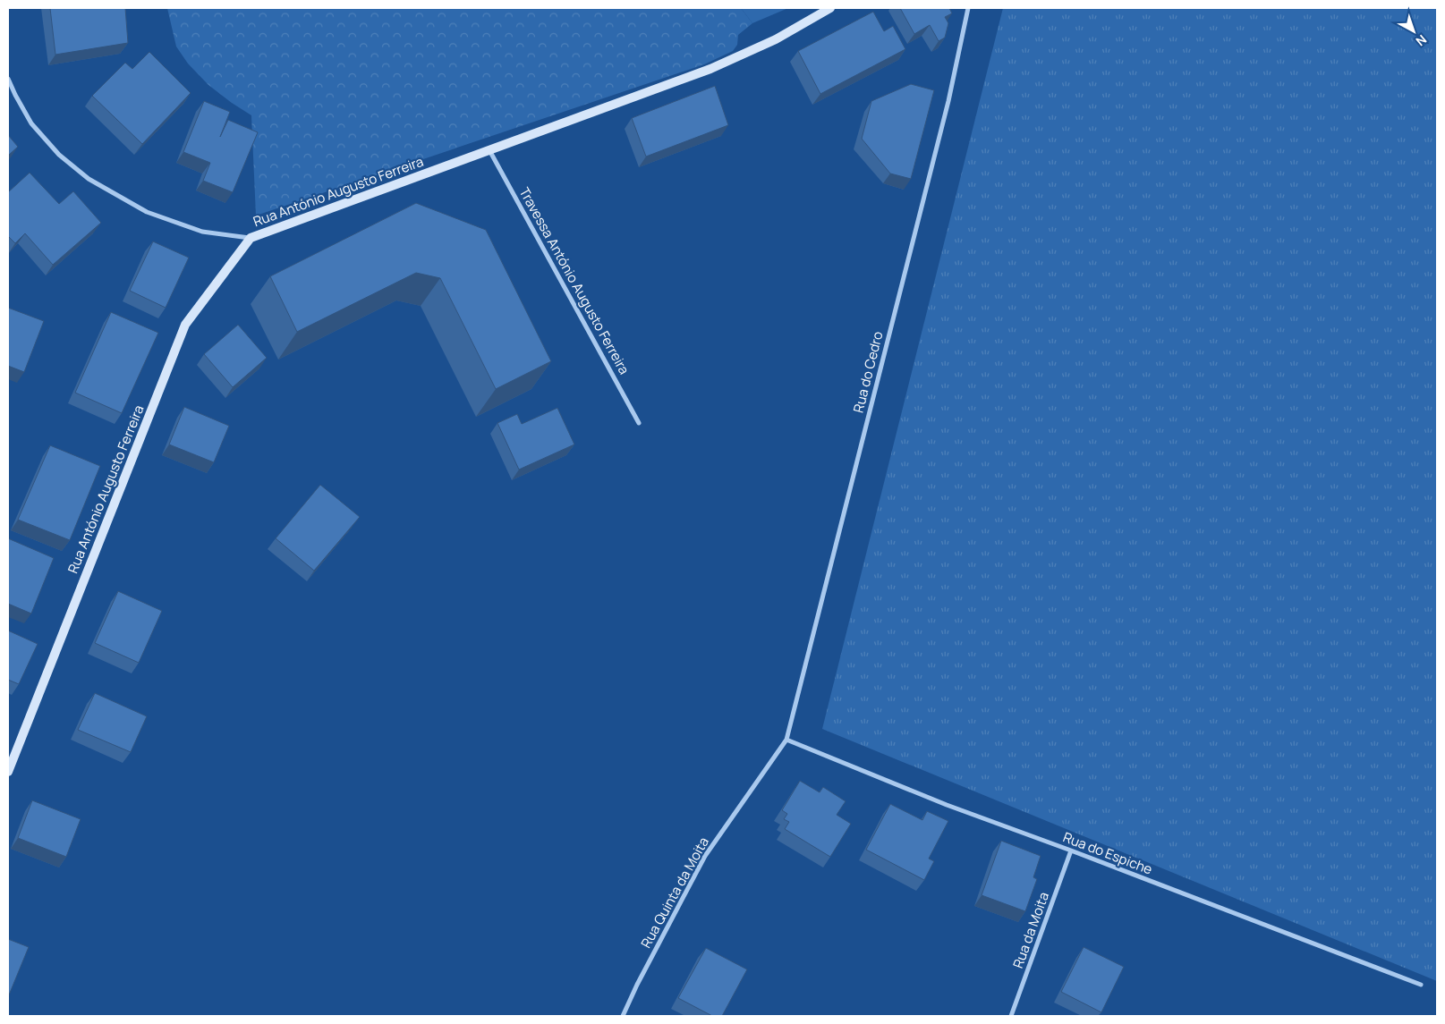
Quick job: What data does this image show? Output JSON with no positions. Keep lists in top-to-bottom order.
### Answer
{
  "streets": {
    "street": [
      "Rua António Augusto Ferreira",
      "Travessa António Augusto Ferreira",
      "Rua do Cedro",
      "Rua do Espiche",
      "Rua Quinta da Moita",
      "Rua da Moita"
    ]
  },
  "crossings": [
    ["Rua António Augusto Ferreira", "Travessa António Augusto Ferreira"],
    ["Rua do Cedro", "Rua do Espiche"],
    ["Rua do Cedro", "Rua Quinta da Moita"],
    ["Rua do Espiche", "Rua Quinta da Moita"],
    ["Rua do Espiche", "Rua da Moita"]
  ],
  "north": "bottom right"
}
